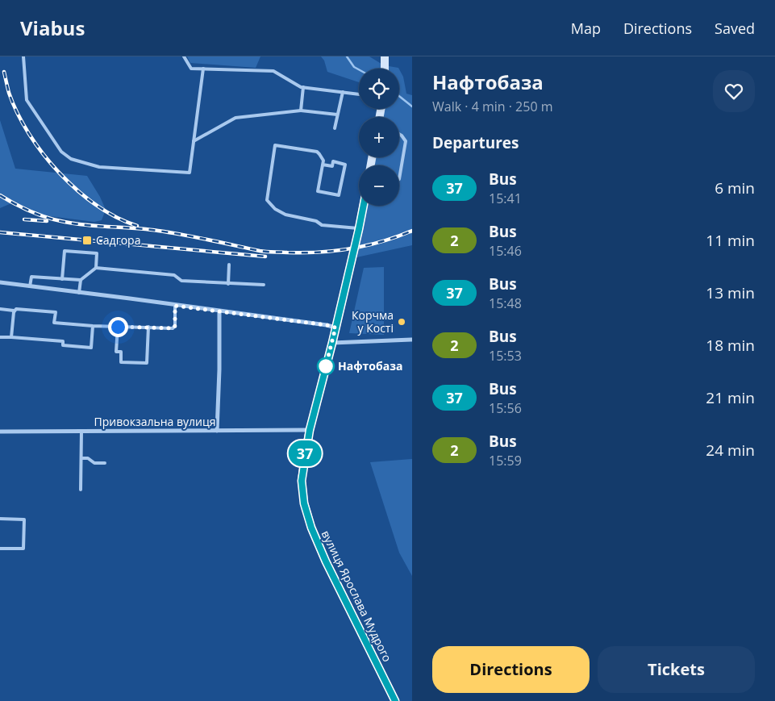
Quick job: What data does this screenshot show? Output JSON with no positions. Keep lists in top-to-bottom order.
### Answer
{
  "streets": {
    "main road": ["вулиця Ярослава Мудрого"],
    "street": ["Привокзальна вулиця"]
  },
  "crossings": [
    ["Привокзальна вулиця", "вулиця Ярослава Мудрого"]
  ],
  "places": {
    "transit": ["Садгора"],
    "other": ["Корчма у Кості", "Нафтобаза"]
  },
  "lines": ["bus line 37"],
  "page": {
    "header": "Viabus",
    "nav": ["Map", "Directions", "Saved"],
    "on_map": "37",
    "heading": [
      ["Нафтобаза", "Walk · 4 min · 250 m"],
      "Departures"
    ],
    "map_buttons": ["+", "−"],
    "list": [
      {
        "mark": "37",
        "name": "Bus",
        "note": "15:41",
        "value": "6 min"
      },
      {
        "mark": "2",
        "name": "Bus",
        "note": "15:46",
        "value": "11 min"
      },
      {
        "mark": "37",
        "name": "Bus",
        "note": "15:48",
        "value": "13 min"
      },
      {
        "mark": "2",
        "name": "Bus",
        "note": "15:53",
        "value": "18 min"
      },
      {
        "mark": "37",
        "name": "Bus",
        "note": "15:56",
        "value": "21 min"
      },
      {
        "mark": "2",
        "name": "Bus",
        "note": "15:59",
        "value": "24 min"
      }
    ],
    "buttons": ["Directions", "Tickets"]
  }
}
